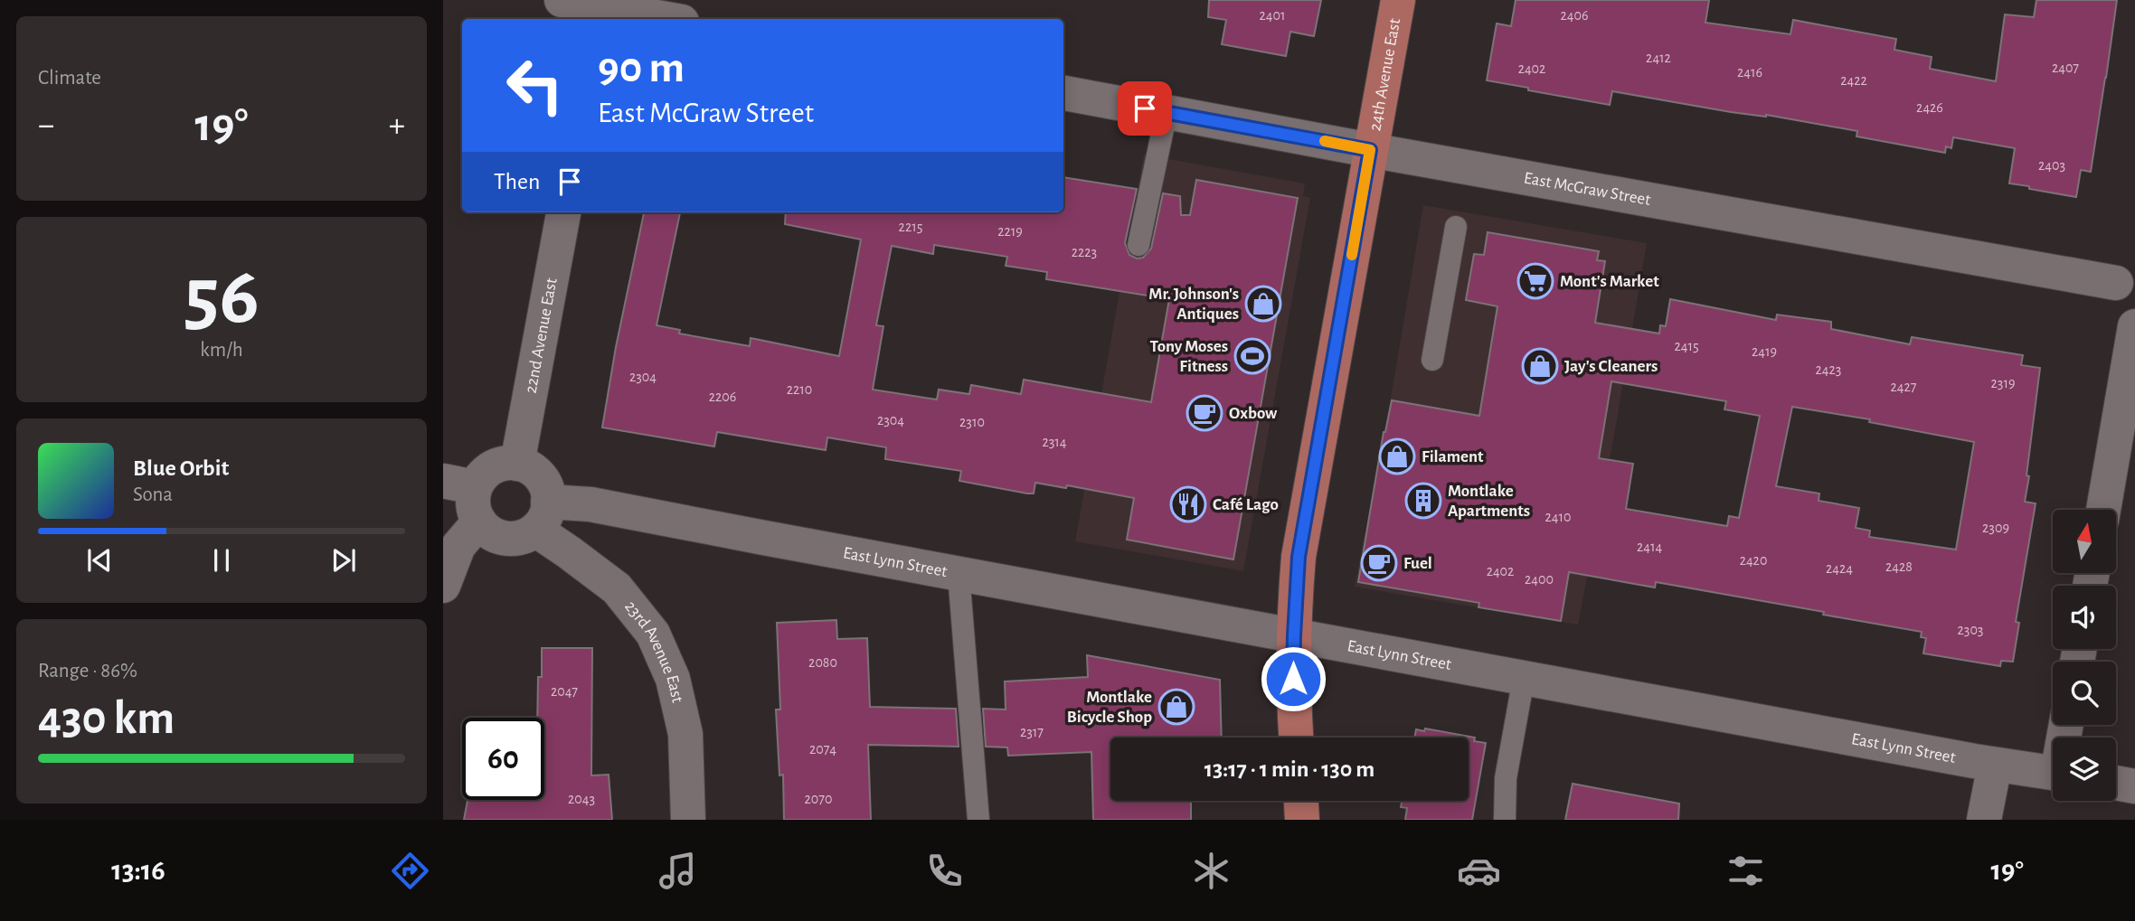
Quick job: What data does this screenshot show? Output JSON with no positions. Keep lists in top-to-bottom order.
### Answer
{
  "streets": {
    "main road": ["24th Avenue East"],
    "street": [
      "East McGraw Street",
      "22nd Avenue East",
      "East Lynn Street",
      "23rd Avenue East"
    ]
  },
  "crossings": [
    ["24th Avenue East", "East McGraw Street"],
    ["24th Avenue East", "East Lynn Street"],
    ["22nd Avenue East", "East Lynn Street"],
    ["22nd Avenue East", "23rd Avenue East"],
    ["East Lynn Street", "23rd Avenue East"]
  ],
  "places": {
    "supermarket": ["Mont's Market"],
    "shop": [
      "Mr. Johnson's Antiques",
      "Jay's Cleaners",
      "Filament",
      "Montlake Bicycle Shop"
    ],
    "sports": ["Tony Moses Fitness"],
    "cafe": ["Oxbow", "Fuel"],
    "building": ["Montlake Apartments"],
    "restaurant": ["Café Lago"]
  },
  "house_numbers": [
    "2401",
    "2406",
    "2412",
    "2407",
    "2402",
    "2416",
    "2422",
    "2426",
    "2403",
    "2215",
    "2219",
    "2223",
    "2415",
    "2419",
    "2423",
    "2304",
    "2319",
    "2427",
    "2210",
    "2206",
    "2304",
    "2310",
    "2314",
    "2410",
    "2309",
    "2414",
    "2420",
    "2428",
    "2424",
    "2402",
    "2400",
    "2303",
    "2080",
    "2047",
    "2317",
    "2074",
    "2043",
    "2070"
  ],
  "north": "top",
  "page": {
    "tile": [
      "Climate",
      ["56", "km/h"],
      ["Range · 86%", "430 km"]
    ],
    "turn": ["90 m", "East McGraw Street"],
    "heat": ["−", "19°", "+"],
    "then": "Then",
    "song": ["Blue Orbit", "Sona"],
    "limit": "60",
    "trip": "13:17 · 1 min · 130 m",
    "tabs": ["13:16", "19°"]
  }
}
